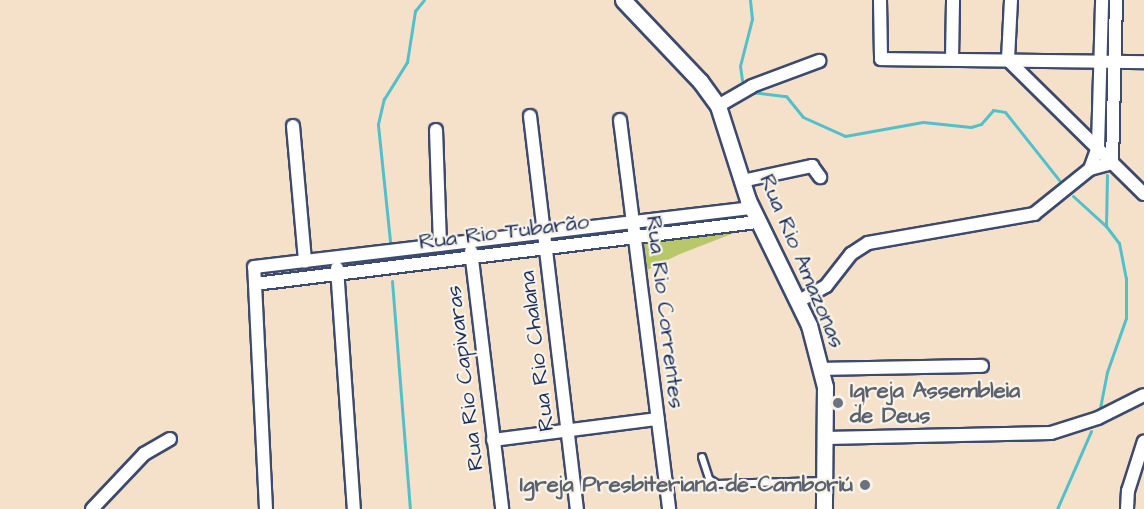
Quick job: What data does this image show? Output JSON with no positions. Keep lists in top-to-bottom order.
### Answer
{
  "streets": {
    "street": [
      "Rua Rio Tubarão",
      "Rua Rio Amazonas",
      "Rua Rio Correntes",
      "Rua Rio Chalana",
      "Rua Rio Capivaras"
    ]
  },
  "crossings": [
    ["Rua Rio Tubarão", "Rua Rio Amazonas"],
    ["Rua Rio Tubarão", "Rua Rio Correntes"],
    ["Rua Rio Tubarão", "Rua Rio Chalana"],
    ["Rua Rio Tubarão", "Rua Rio Capivaras"]
  ],
  "places": ["Igreja Assembleia de Deus", "Igreja Presbiteriana de Camboriú"]
}
